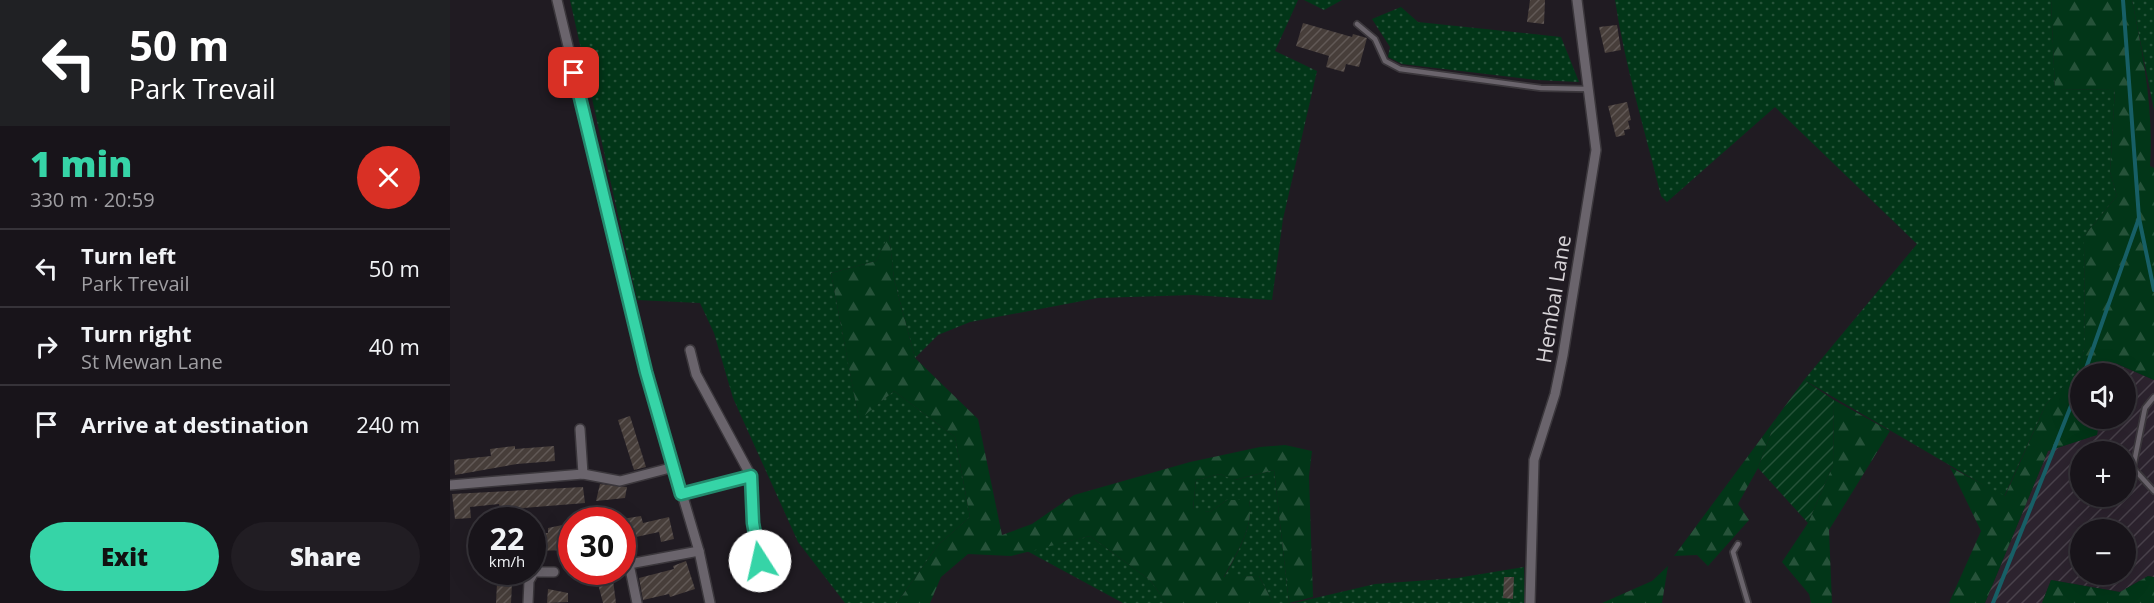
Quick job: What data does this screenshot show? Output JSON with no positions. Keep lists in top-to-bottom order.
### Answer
{
  "streets": {
    "street": ["Hembal Lane"]
  },
  "page": {
    "turn": ["50 m", "Park Trevail"],
    "heading": ["1 min", "330 m · 20:59"],
    "list": [
      {
        "name": "Turn left",
        "note": "Park Trevail",
        "value": "50 m"
      },
      {
        "name": "Turn right",
        "note": "St Mewan Lane",
        "value": "40 m"
      },
      {
        "name": "Arrive at destination",
        "value": "240 m"
      }
    ],
    "map_buttons": ["+", "−"],
    "speed": "22 km/h",
    "limit": "30",
    "buttons": ["Exit", "Share"]
  }
}
